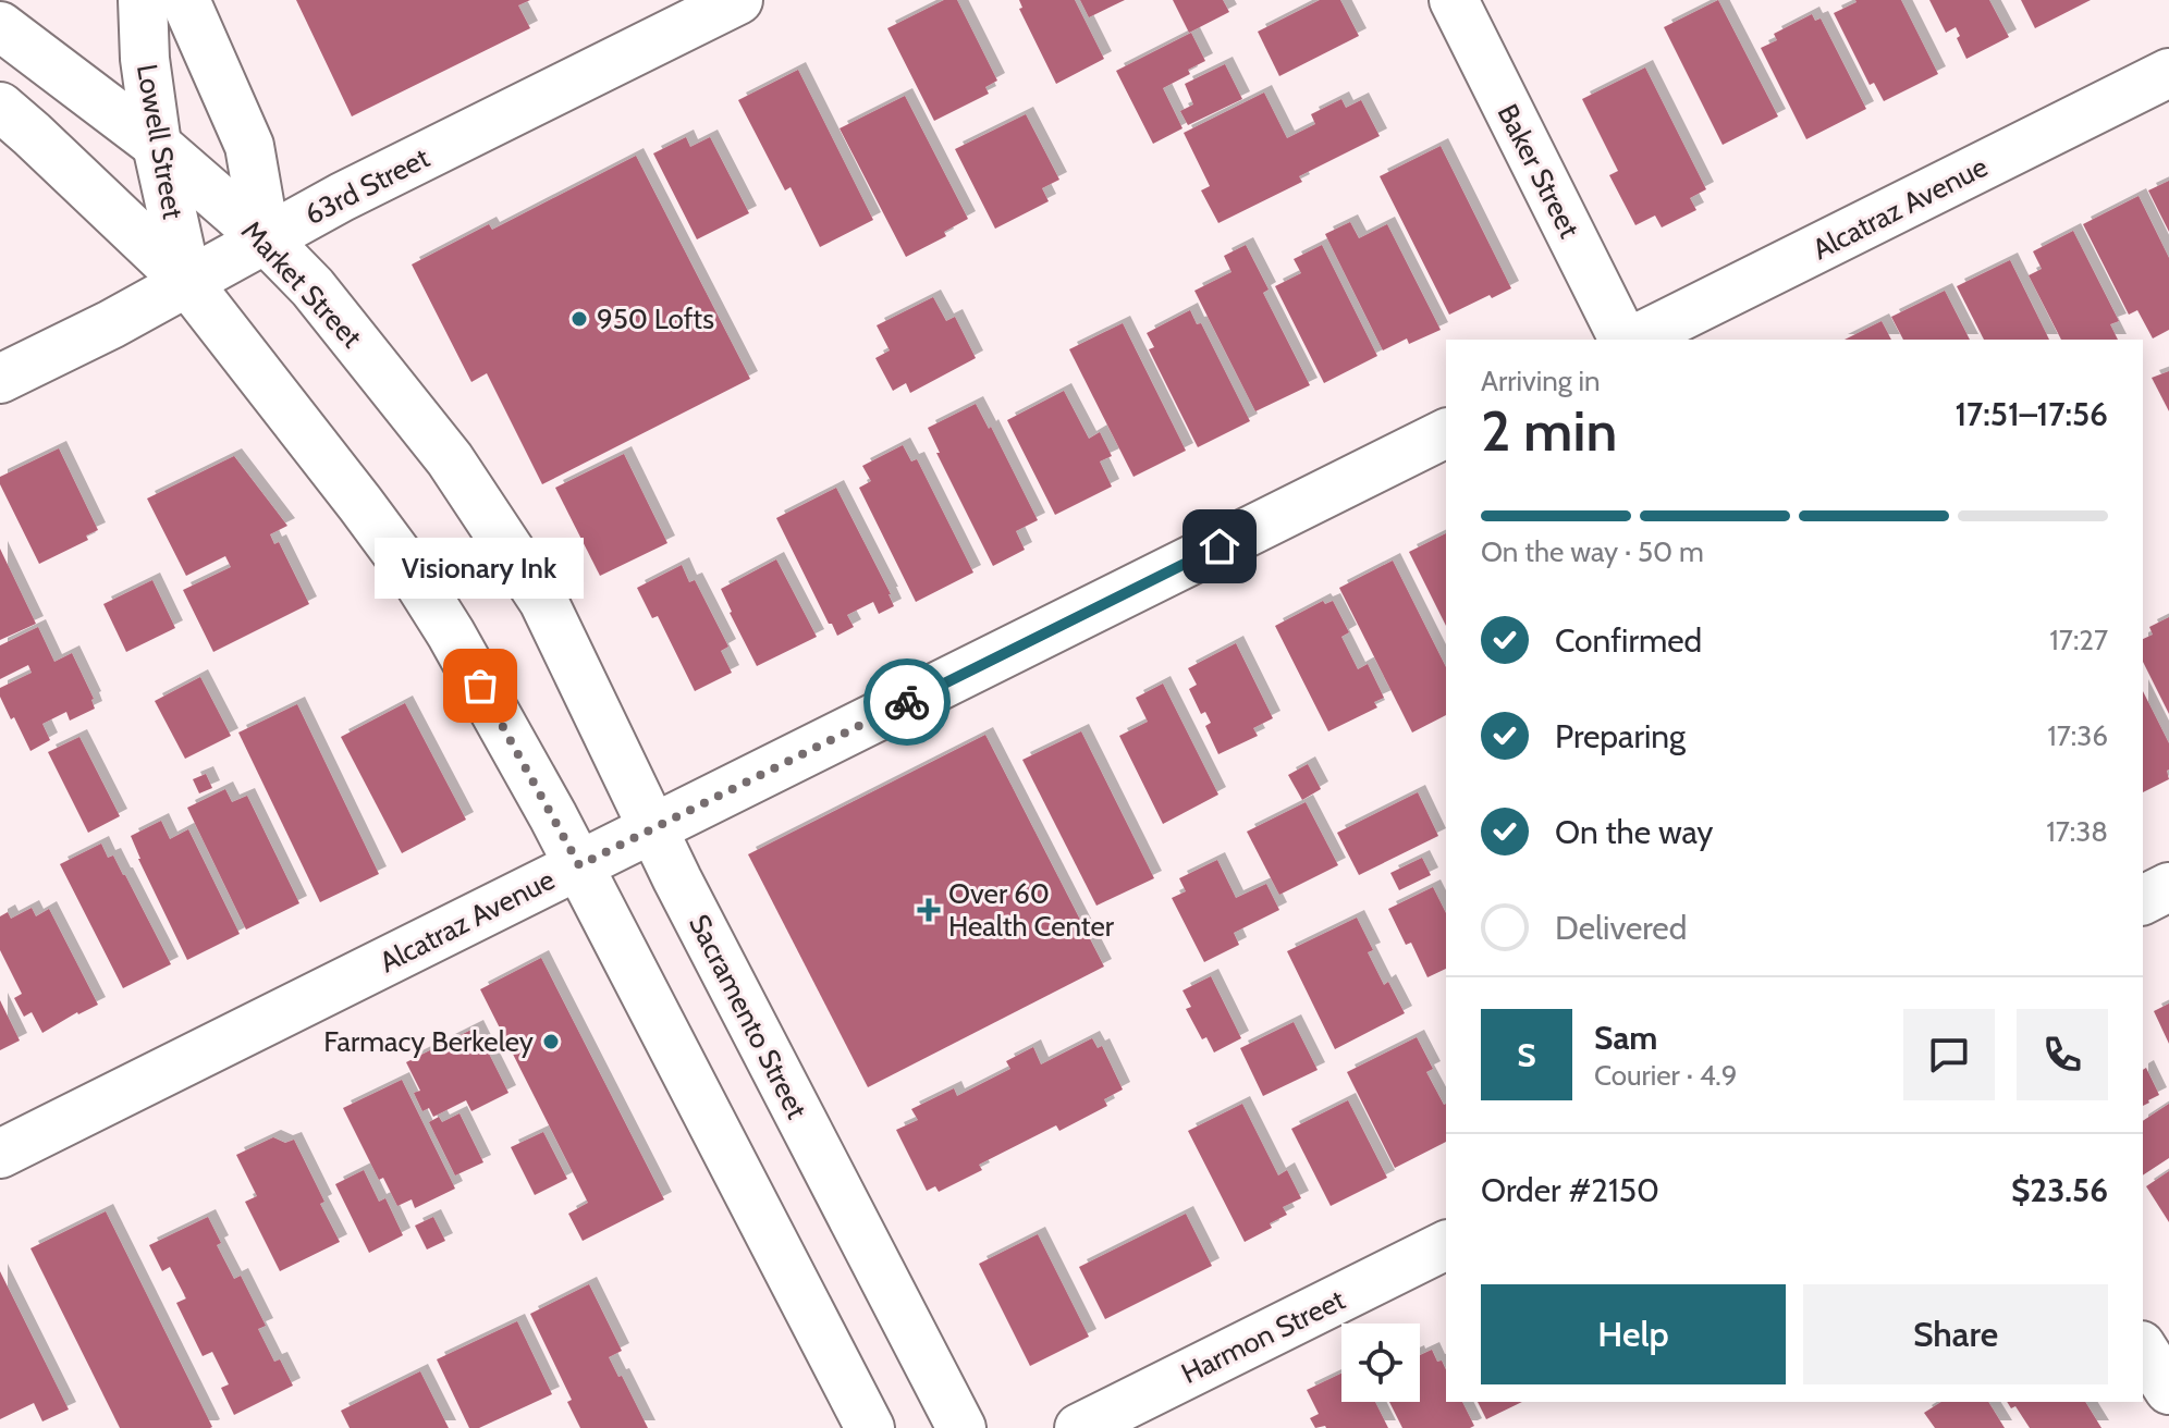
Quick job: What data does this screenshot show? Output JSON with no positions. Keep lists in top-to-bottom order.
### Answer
{
  "streets": {
    "street": [
      "Lowell Street",
      "Baker Street",
      "63rd Street",
      "Alcatraz Avenue",
      "Market Street",
      "Sacramento Street",
      "Harmon Street"
    ]
  },
  "crossings": [
    ["Lowell Street", "63rd Street"],
    ["Lowell Street", "Market Street"],
    ["63rd Street", "Market Street"],
    ["Alcatraz Avenue", "Sacramento Street"],
    ["Market Street", "Sacramento Street"]
  ],
  "places": {
    "other": ["950 Lofts", "Visionary Ink", "Farmacy Berkeley"],
    "health": ["Over 60 Health Center"]
  },
  "page": {
    "heading": ["2 min", "Arriving in", "17:51–17:56"],
    "panel": [
      "Sam",
      "Courier · 4.9",
      "Order #2150",
      "$23.56"
    ],
    "bar": "On the way · 50 m",
    "bubble": "Visionary Ink",
    "list": [
      ["Confirmed", "17:27"],
      ["Preparing", "17:36"],
      ["On the way", "17:38"],
      "Delivered"
    ],
    "round": "S",
    "buttons": ["Help", "Share"]
  }
}
